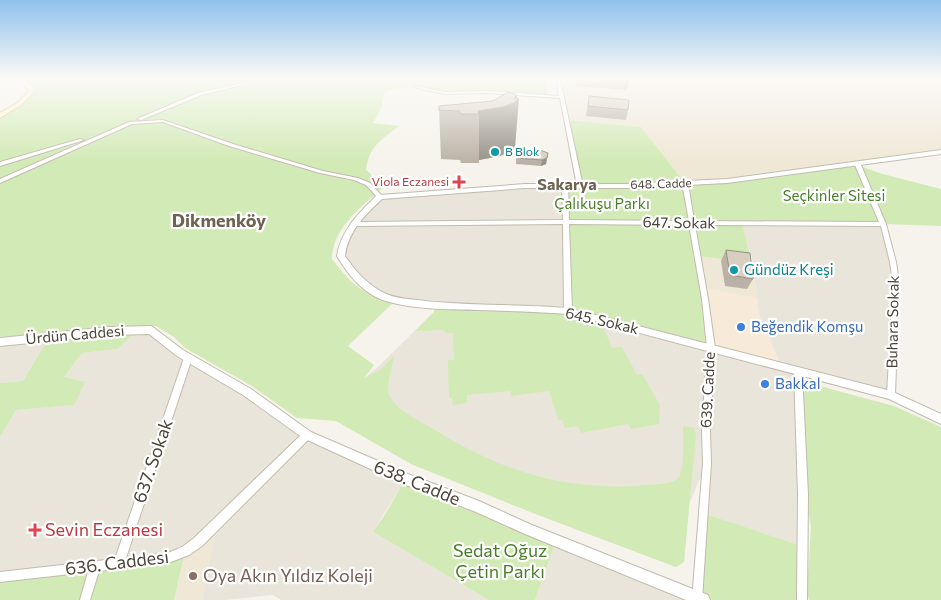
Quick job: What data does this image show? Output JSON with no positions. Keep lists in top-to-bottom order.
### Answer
{
  "streets": {
    "street": [
      "648. Cadde",
      "647. Sokak",
      "645. Sokak",
      "Buhara Sokak",
      "Ürdün Caddesi",
      "639. Cadde",
      "637. Sokak",
      "638. Cadde",
      "636. Caddesi"
    ]
  },
  "crossings": [
    ["648. Cadde", "645. Sokak"],
    ["648. Cadde", "Buhara Sokak"],
    ["648. Cadde", "639. Cadde"],
    ["647. Sokak", "645. Sokak"],
    ["647. Sokak", "Buhara Sokak"],
    ["647. Sokak", "639. Cadde"],
    ["645. Sokak", "Buhara Sokak"],
    ["645. Sokak", "639. Cadde"],
    ["Ürdün Caddesi", "638. Cadde"],
    ["639. Cadde", "638. Cadde"],
    ["637. Sokak", "638. Cadde"],
    ["637. Sokak", "636. Caddesi"],
    ["638. Cadde", "636. Caddesi"]
  ],
  "districts": ["Sakarya", "Dikmenköy"],
  "parks": ["Seçkinler Sitesi", "Çalıkuşu Parkı", "Sedat Oğuz Çetin Parkı"],
  "places": {
    "other": [
      "B Blok",
      "Gündüz Kreşi",
      "Beğendik Komşu",
      "Bakkal",
      "Oya Akın Yıldız Koleji"
    ],
    "health": ["Viola Eczanesi", "Sevin Eczanesi"]
  }
}
